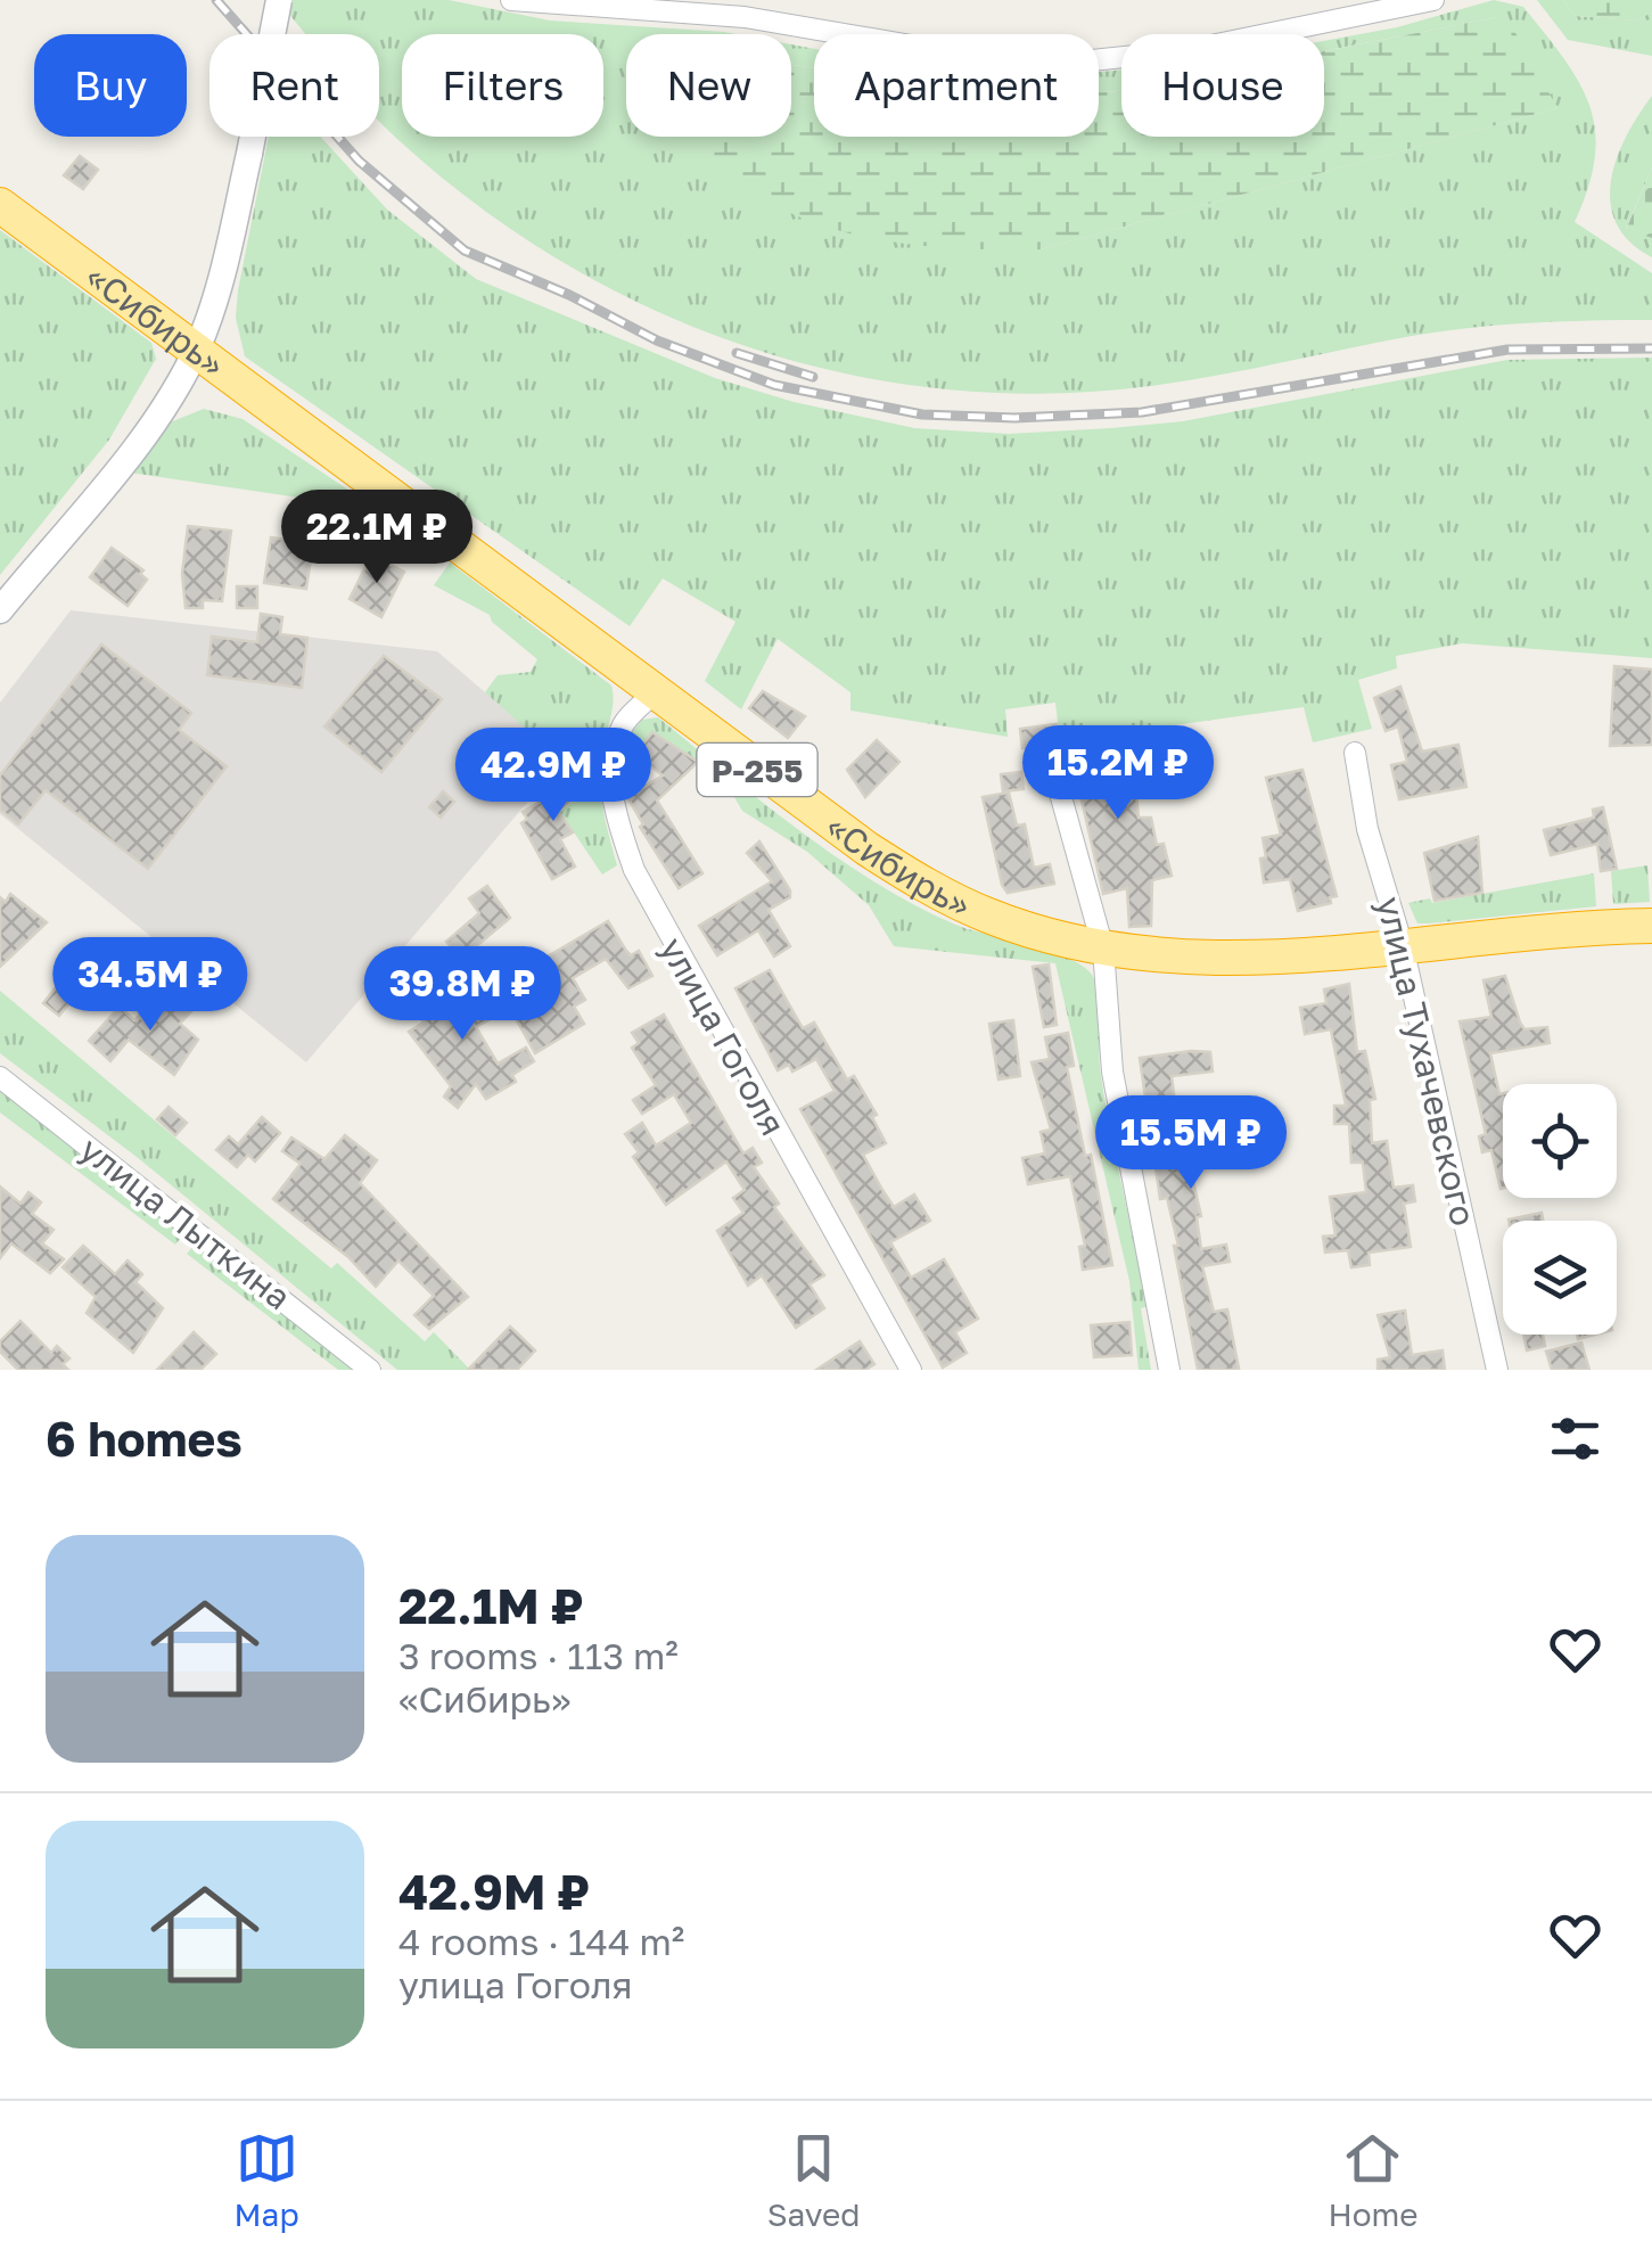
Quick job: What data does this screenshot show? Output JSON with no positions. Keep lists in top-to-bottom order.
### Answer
{
  "streets": {
    "highway": ["«Сибирь»", "Р-255"],
    "street": ["улица Гоголя", "улица Тухачевского", "улица Лыткина"]
  },
  "crossings": [
    ["«Сибирь»", "улица Гоголя"],
    ["«Сибирь»", "улица Тухачевского"]
  ],
  "page": {
    "chip": [
      "Buy",
      "Rent",
      "Filters",
      "New",
      "Apartment",
      "House"
    ],
    "price": [
      "22.1M ₽",
      "15.2M ₽",
      "42.9M ₽",
      "34.5M ₽",
      "39.8M ₽",
      "15.5M ₽"
    ],
    "heading": "6 homes",
    "list": [
      {
        "name": "22.1M ₽",
        "note": "3 rooms · 113 m² · «Сибирь»"
      },
      {
        "name": "42.9M ₽",
        "note": "4 rooms · 144 m² · улица Гоголя"
      }
    ],
    "tabs": ["Map", "Saved", "Home"]
  }
}
